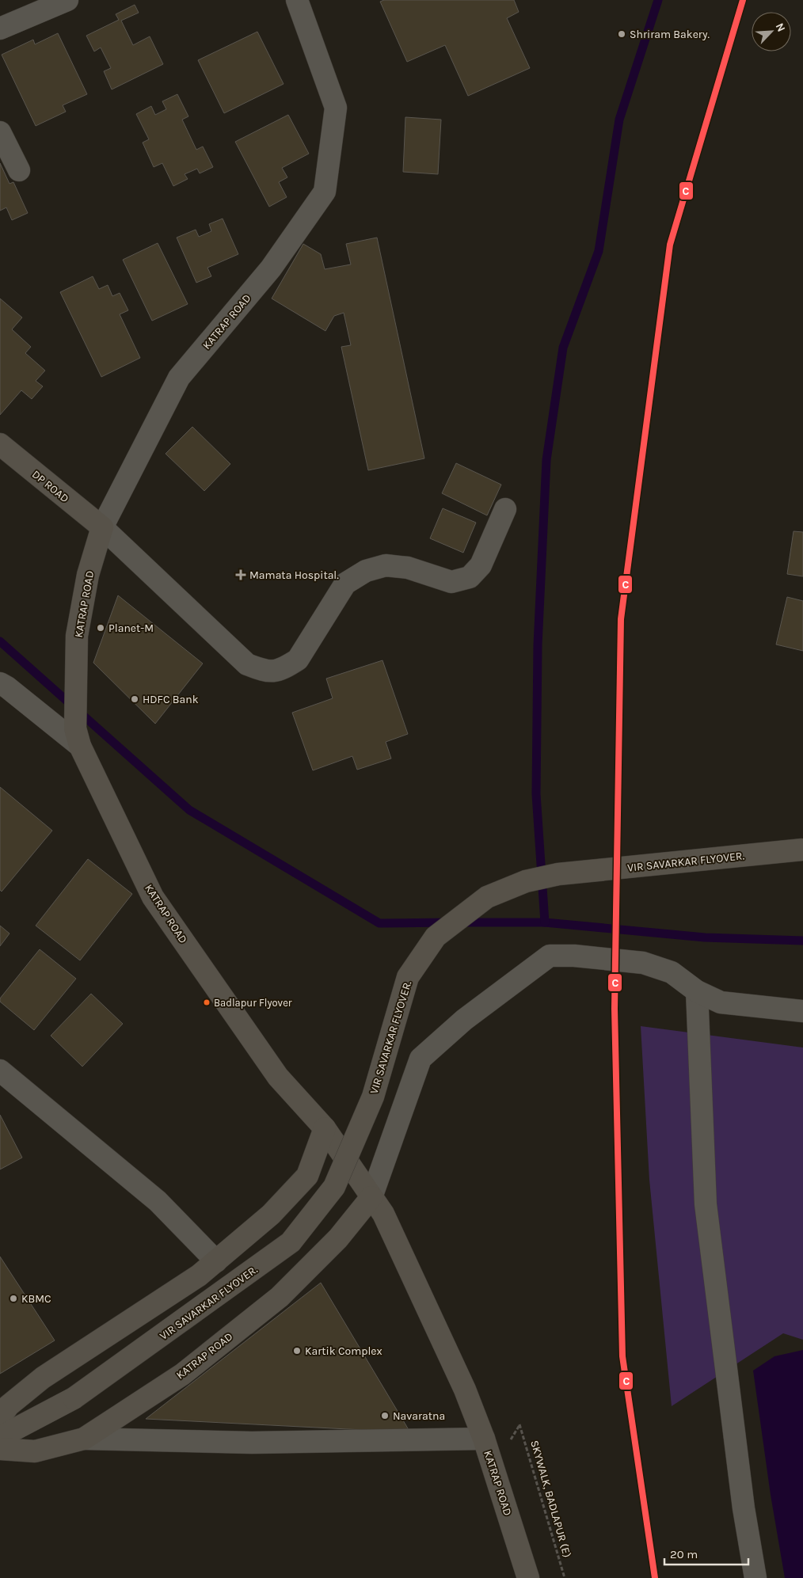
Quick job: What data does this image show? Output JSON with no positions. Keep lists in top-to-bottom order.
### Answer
{
  "streets": {
    "main road": ["KATRAP ROAD", "DP ROAD", "VIR SAVARKAR FLYOVER."],
    "path": ["SKYWALK, BADLAPUR (E)"]
  },
  "crossings": [
    ["KATRAP ROAD", "DP ROAD"]
  ],
  "places": {
    "other": [
      "Shriram Bakery.",
      "Planet-M",
      "HDFC Bank",
      "Badlapur Flyover",
      "KBMC",
      "Kartik Complex",
      "Navaratna"
    ],
    "health": ["Mamata Hospital."]
  },
  "lines": ["transit line C"],
  "scale_bar": "20 m",
  "north": "top right"
}
